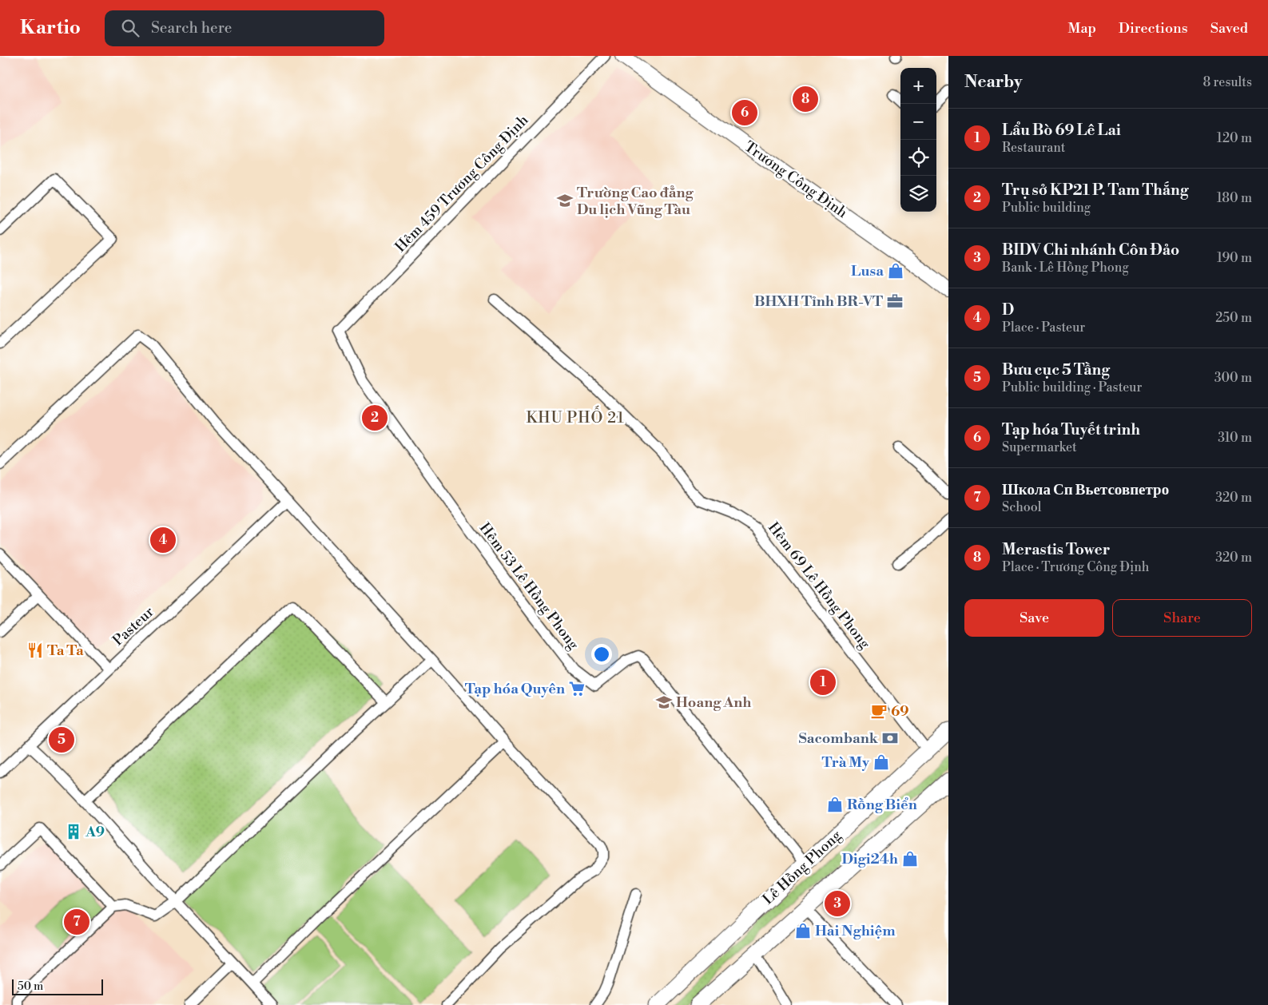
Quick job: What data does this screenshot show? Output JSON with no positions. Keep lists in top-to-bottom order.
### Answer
{
  "streets": {
    "main road": ["Trương Công Định", "Lê Hồng Phong"],
    "street": [
      "Hẻm 459 Trương Công Định",
      "Hẻm 69 Lê Hồng Phong",
      "Hẻm 53 Lê Hồng Phong",
      "Pasteur"
    ]
  },
  "crossings": [
    ["Hẻm 459 Trương Công Định", "Hẻm 53 Lê Hồng Phong"],
    ["Hẻm 69 Lê Hồng Phong", "Lê Hồng Phong"],
    ["Hẻm 53 Lê Hồng Phong", "Lê Hồng Phong"]
  ],
  "districts": ["KHU PHỐ 21"],
  "places": {
    "school or university": ["Trường Cao đẳng Du lịch Vũng Tàu", "Hoang Anh"],
    "shop": [
      "Lusa",
      "Trà My",
      "Rồng Biển",
      "Digi24h",
      "Hai Nghiệm"
    ],
    "office": ["BHXH Tỉnh BR-VT"],
    "restaurant": ["Ta Ta"],
    "supermarket": ["Tạp hóa Quyên"],
    "cafe": ["69"],
    "bank": ["Sacombank"],
    "building": ["A9"]
  },
  "scale_bar": "50 m",
  "page": {
    "header": "Kartio",
    "search": "Search here",
    "nav": ["Map", "Directions", "Saved"],
    "heading": ["Nearby", "8 results"],
    "map_buttons": ["+", "−"],
    "pins": [
      "8",
      "6",
      "2",
      "4",
      "1",
      "5",
      "3",
      "7"
    ],
    "list": [
      {
        "mark": "1",
        "name": "Lẩu Bò 69 Lê Lai",
        "note": "Restaurant",
        "value": "120 m"
      },
      {
        "mark": "2",
        "name": "Trụ sở KP21 P. Tam Thắng",
        "note": "Public building",
        "value": "180 m"
      },
      {
        "mark": "3",
        "name": "BIDV Chi nhánh Côn Đảo",
        "note": "Bank · Lê Hồng Phong",
        "value": "190 m"
      },
      {
        "mark": "4",
        "name": "D",
        "note": "Place · Pasteur",
        "value": "250 m"
      },
      {
        "mark": "5",
        "name": "Bưu cục 5 Tầng",
        "note": "Public building · Pasteur",
        "value": "300 m"
      },
      {
        "mark": "6",
        "name": "Tạp hóa Tuyết trinh",
        "note": "Supermarket",
        "value": "310 m"
      },
      {
        "mark": "7",
        "name": "Школа Сп Вьетсовпетро",
        "note": "School",
        "value": "320 m"
      },
      {
        "mark": "8",
        "name": "Merastis Tower",
        "note": "Place · Trương Công Định",
        "value": "320 m"
      }
    ],
    "buttons": ["Save", "Share"],
    "scale": "50 m"
  }
}
